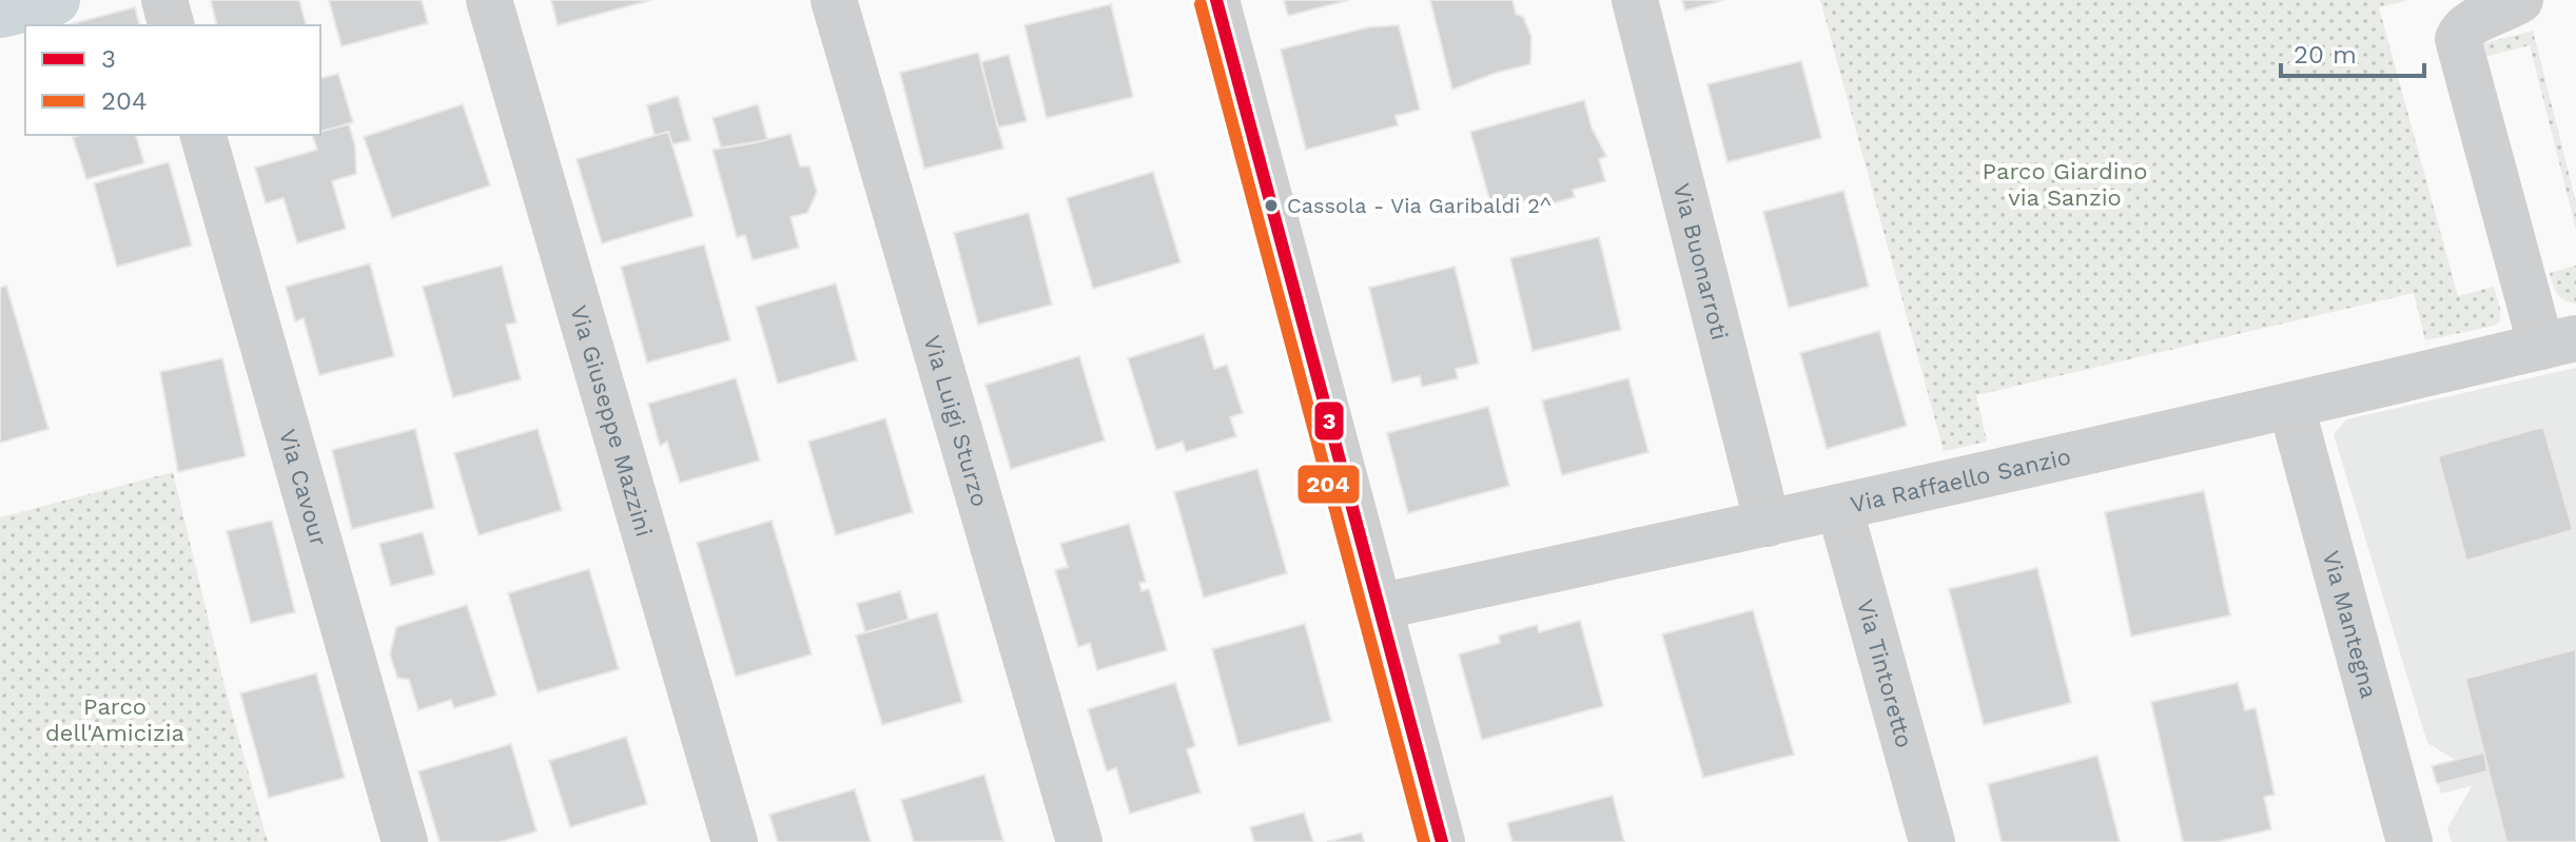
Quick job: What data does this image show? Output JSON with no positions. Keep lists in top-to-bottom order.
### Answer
{
  "streets": {
    "street": [
      "Via Buonarroti",
      "Via Giuseppe Mazzini",
      "Via Luigi Sturzo",
      "Via Raffaello Sanzio",
      "Via Cavour",
      "Via Mantegna",
      "Via Tintoretto"
    ]
  },
  "crossings": [
    ["Via Buonarroti", "Via Raffaello Sanzio"],
    ["Via Raffaello Sanzio", "Via Mantegna"],
    ["Via Raffaello Sanzio", "Via Tintoretto"]
  ],
  "parks": ["Parco Giardino via Sanzio", "Parco dell'Amicizia"],
  "places": ["Cassola - Via Garibaldi 2^"],
  "lines": ["transit line 3", "transit line 204"],
  "legend": ["3", "204"],
  "scale_bar": "20 m"
}
